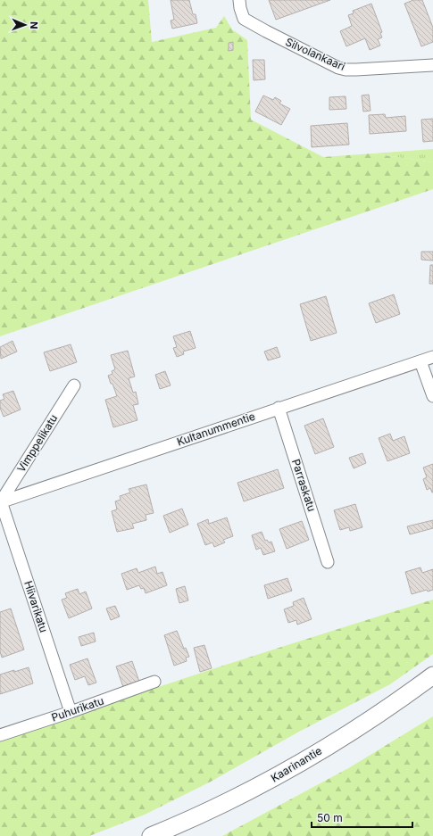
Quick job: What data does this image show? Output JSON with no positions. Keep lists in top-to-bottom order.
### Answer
{
  "streets": {
    "main road": ["Kaarinantie"],
    "street": [
      "Silvolankaari",
      "Kultanummentie",
      "Vimppelikatu",
      "Parraskatu",
      "Hiivarikatu",
      "Puhurikatu"
    ]
  },
  "crossings": [
    ["Kultanummentie", "Vimppelikatu"],
    ["Kultanummentie", "Parraskatu"],
    ["Kultanummentie", "Hiivarikatu"],
    ["Vimppelikatu", "Hiivarikatu"],
    ["Hiivarikatu", "Puhurikatu"]
  ],
  "scale_bar": "50 m",
  "north": "right"
}
